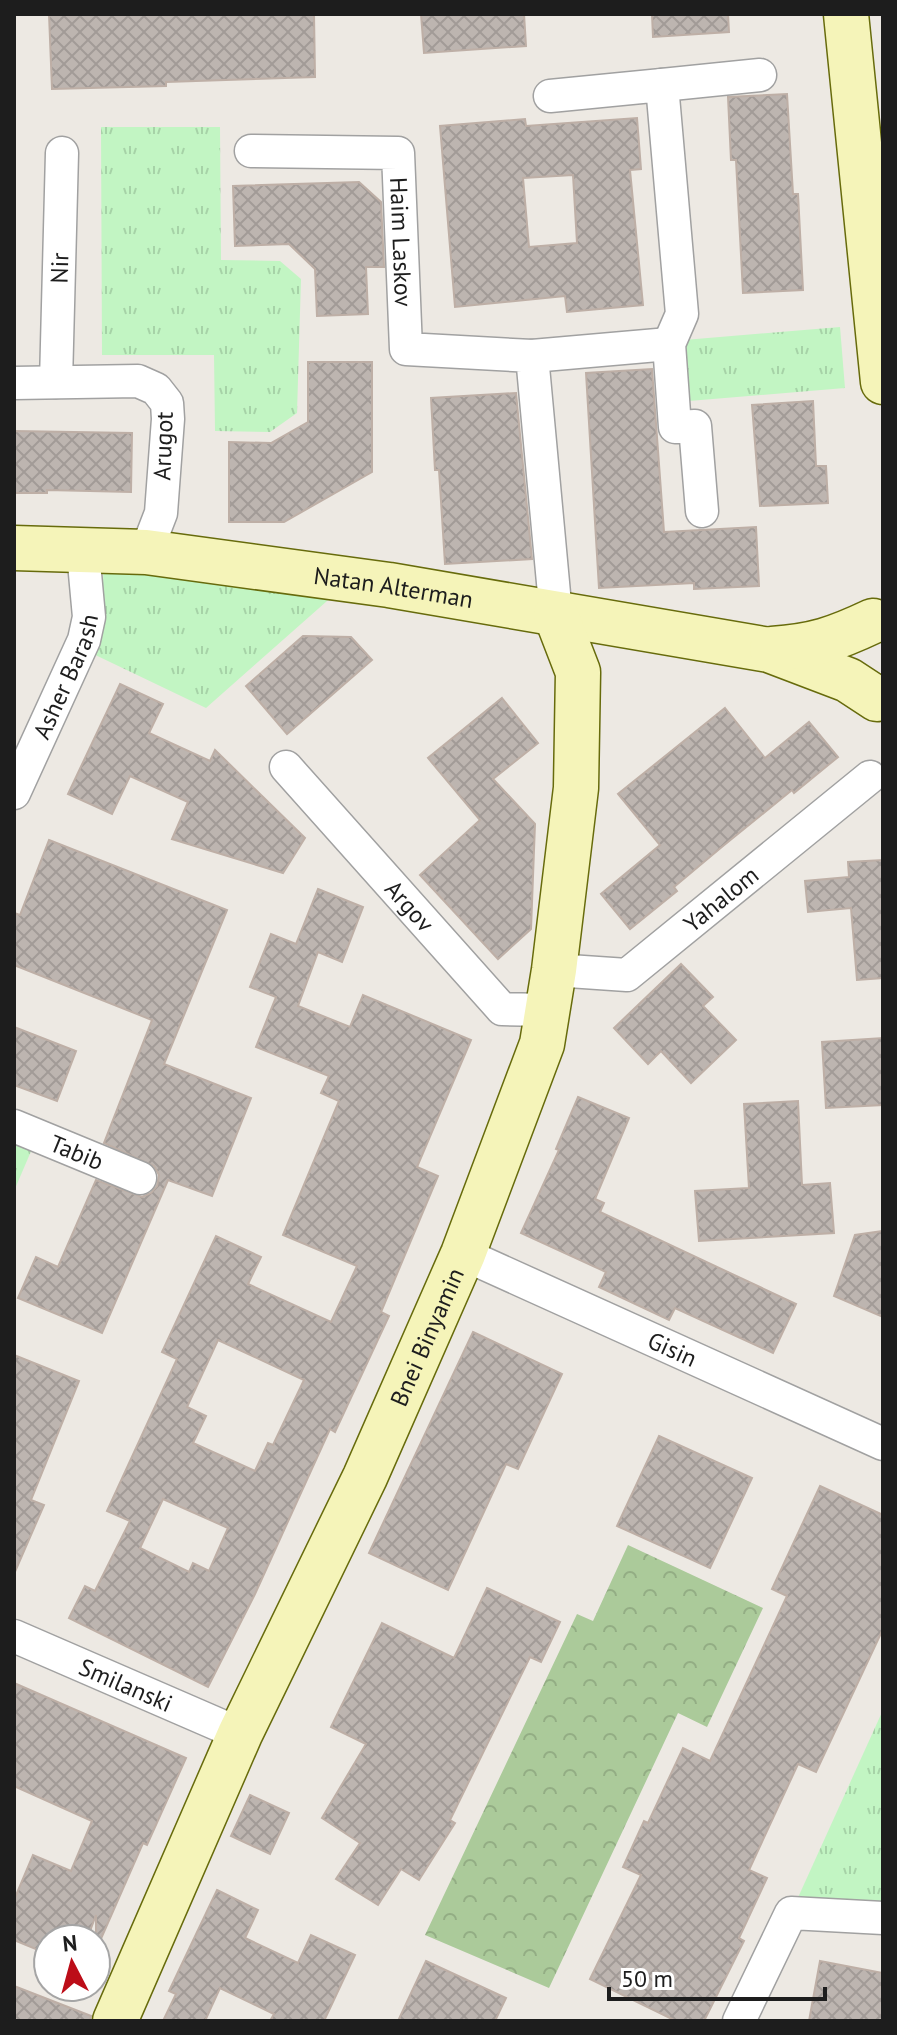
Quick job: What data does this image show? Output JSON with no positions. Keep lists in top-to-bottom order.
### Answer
{
  "streets": {
    "street": [
      "Haim Laskov",
      "Nir",
      "Arugot",
      "Natan Alterman",
      "Asher Barash",
      "Yahalom",
      "Argov",
      "Tabib",
      "Bnei Binyamin",
      "Gisin",
      "Smilanski"
    ]
  },
  "crossings": [
    ["Nir", "Arugot"],
    ["Arugot", "Natan Alterman"],
    ["Natan Alterman", "Asher Barash"],
    ["Natan Alterman", "Bnei Binyamin"],
    ["Yahalom", "Argov"],
    ["Yahalom", "Bnei Binyamin"],
    ["Argov", "Bnei Binyamin"],
    ["Bnei Binyamin", "Gisin"],
    ["Bnei Binyamin", "Smilanski"]
  ],
  "scale_bar": "50 m",
  "north": "top"
}
